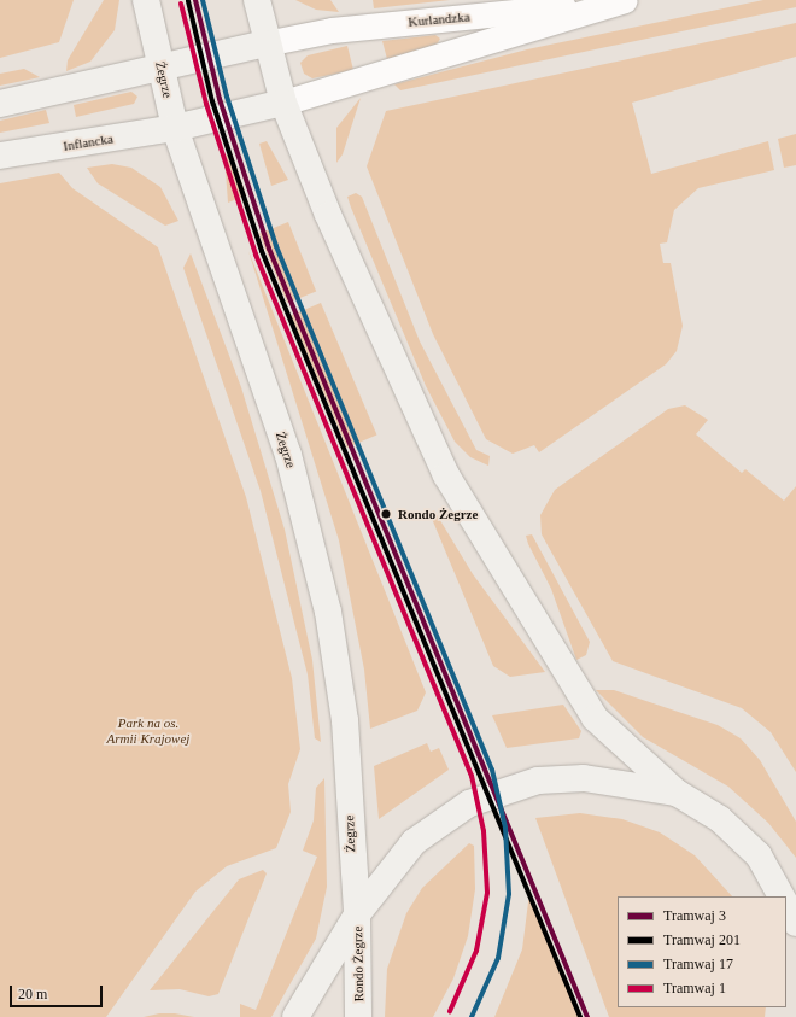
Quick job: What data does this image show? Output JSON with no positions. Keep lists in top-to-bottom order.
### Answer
{
  "streets": {
    "street": [
      "Kurlandzka",
      "Żegrze",
      "Inflancka",
      "Rondo Żegrze"
    ]
  },
  "crossings": [
    ["Kurlandzka", "Inflancka"],
    ["Żegrze", "Inflancka"],
    ["Żegrze", "Rondo Żegrze"]
  ],
  "parks": ["Park na os. Armii Krajowej"],
  "places": ["Rondo Żegrze"],
  "lines": [
    "tram line 3",
    "tram line 17",
    "tram line 201",
    "tram line 1"
  ],
  "legend": [
    "Tramwaj 3",
    "Tramwaj 201",
    "Tramwaj 17",
    "Tramwaj 1"
  ],
  "scale_bar": "20 m"
}
